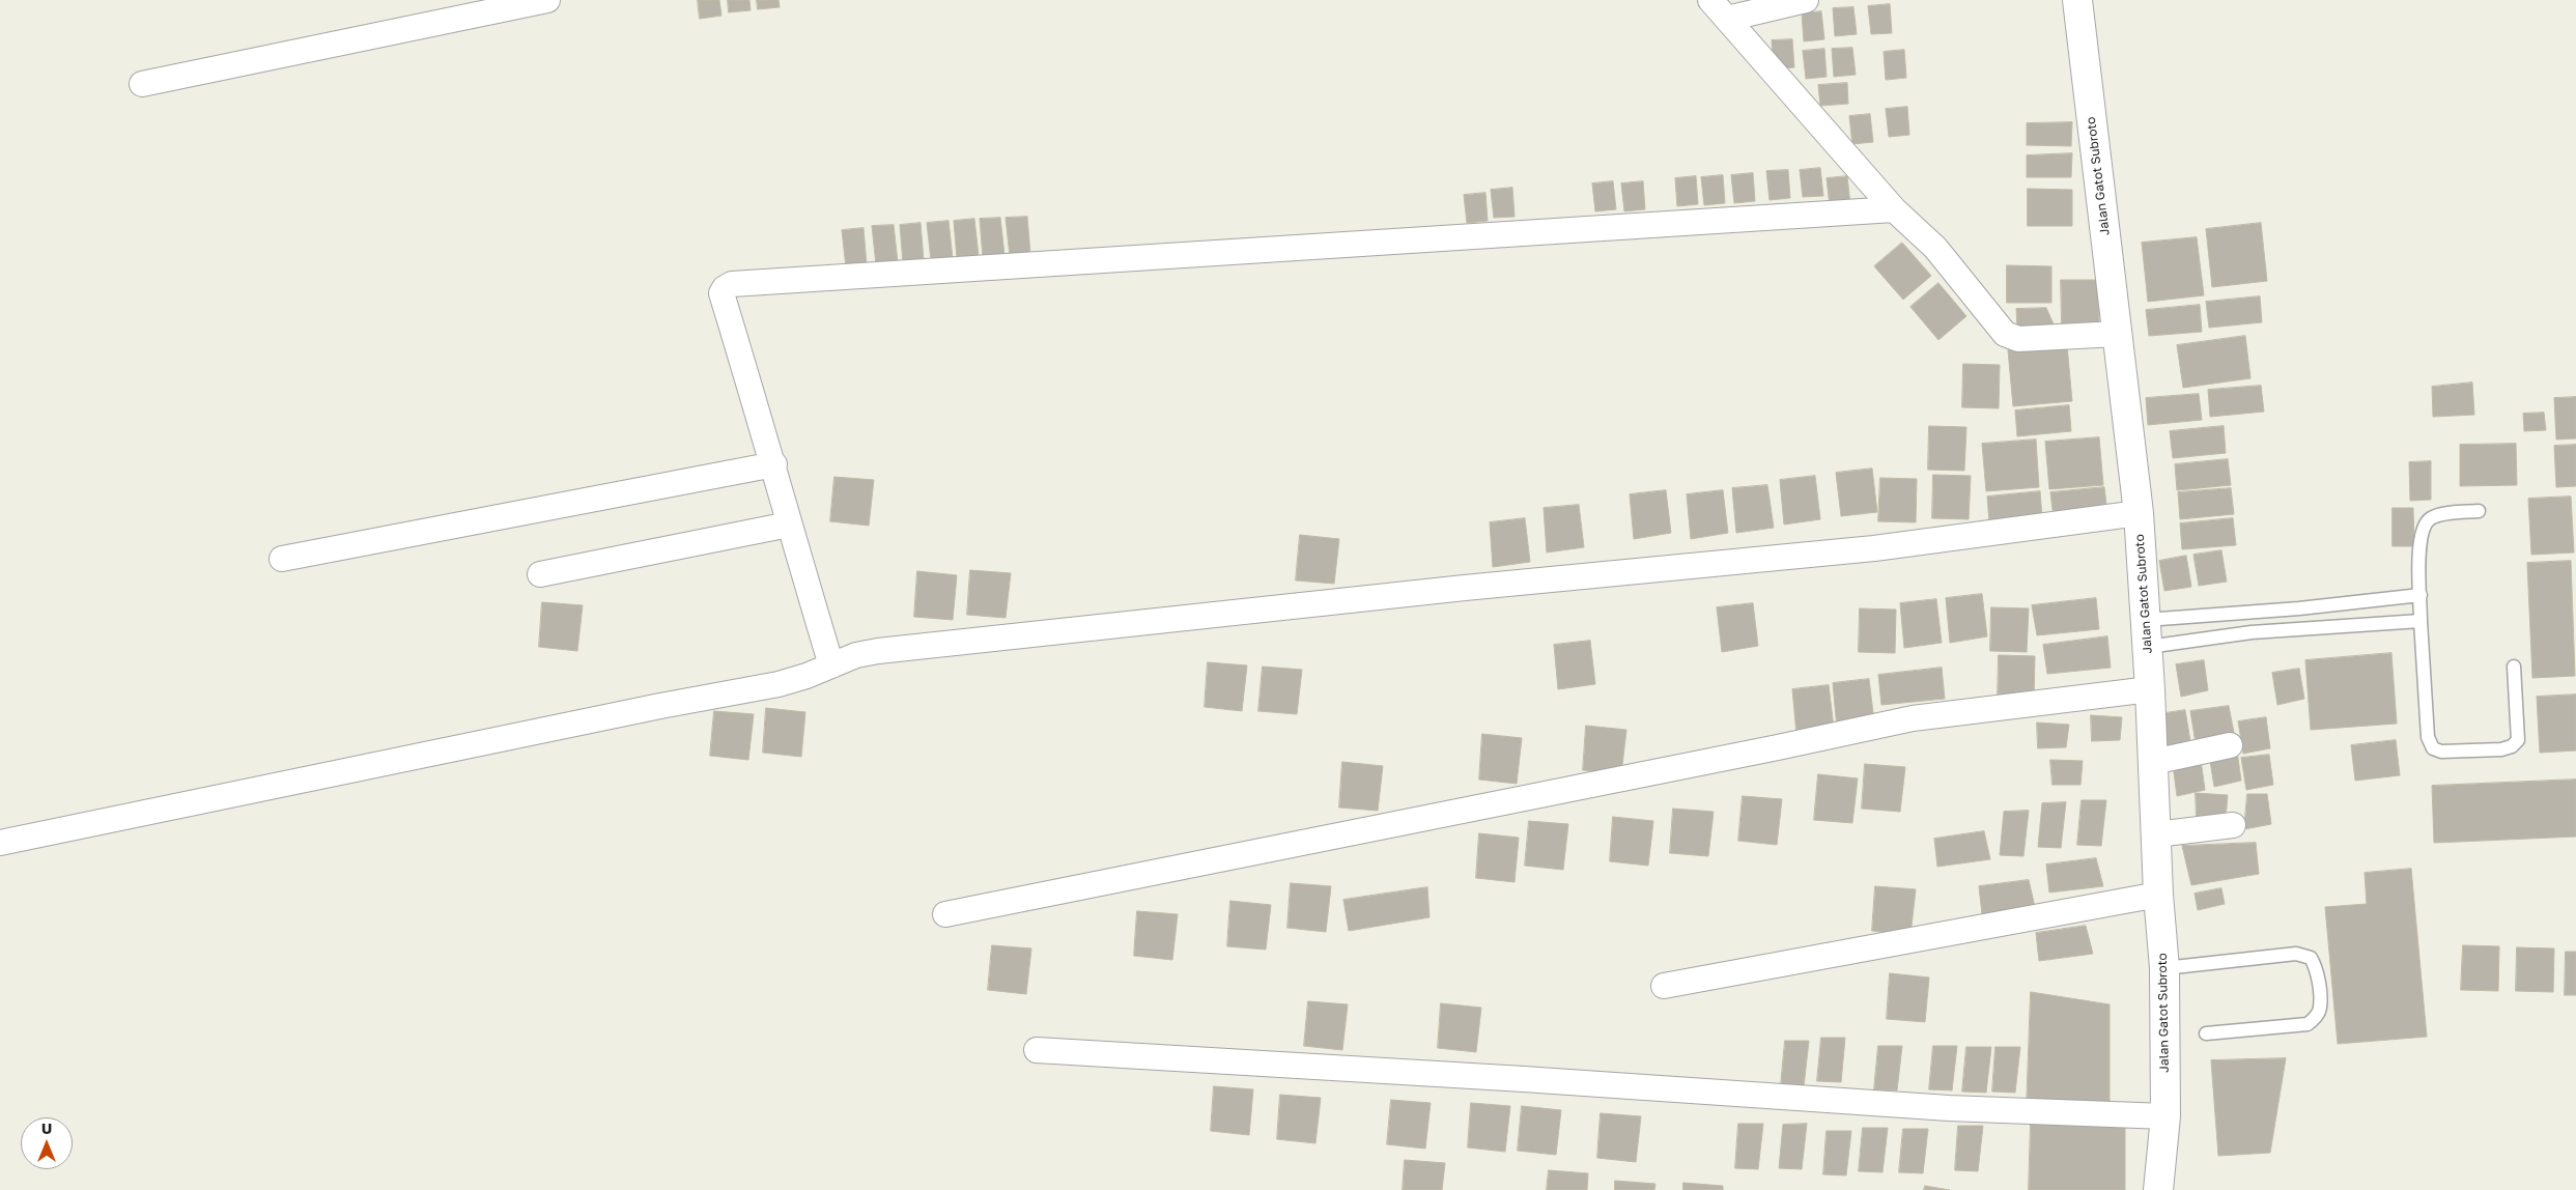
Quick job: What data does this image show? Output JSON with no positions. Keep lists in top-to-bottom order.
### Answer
{
  "streets": {
    "street": ["Jalan Gatot Subroto"]
  },
  "north": "top"
}
